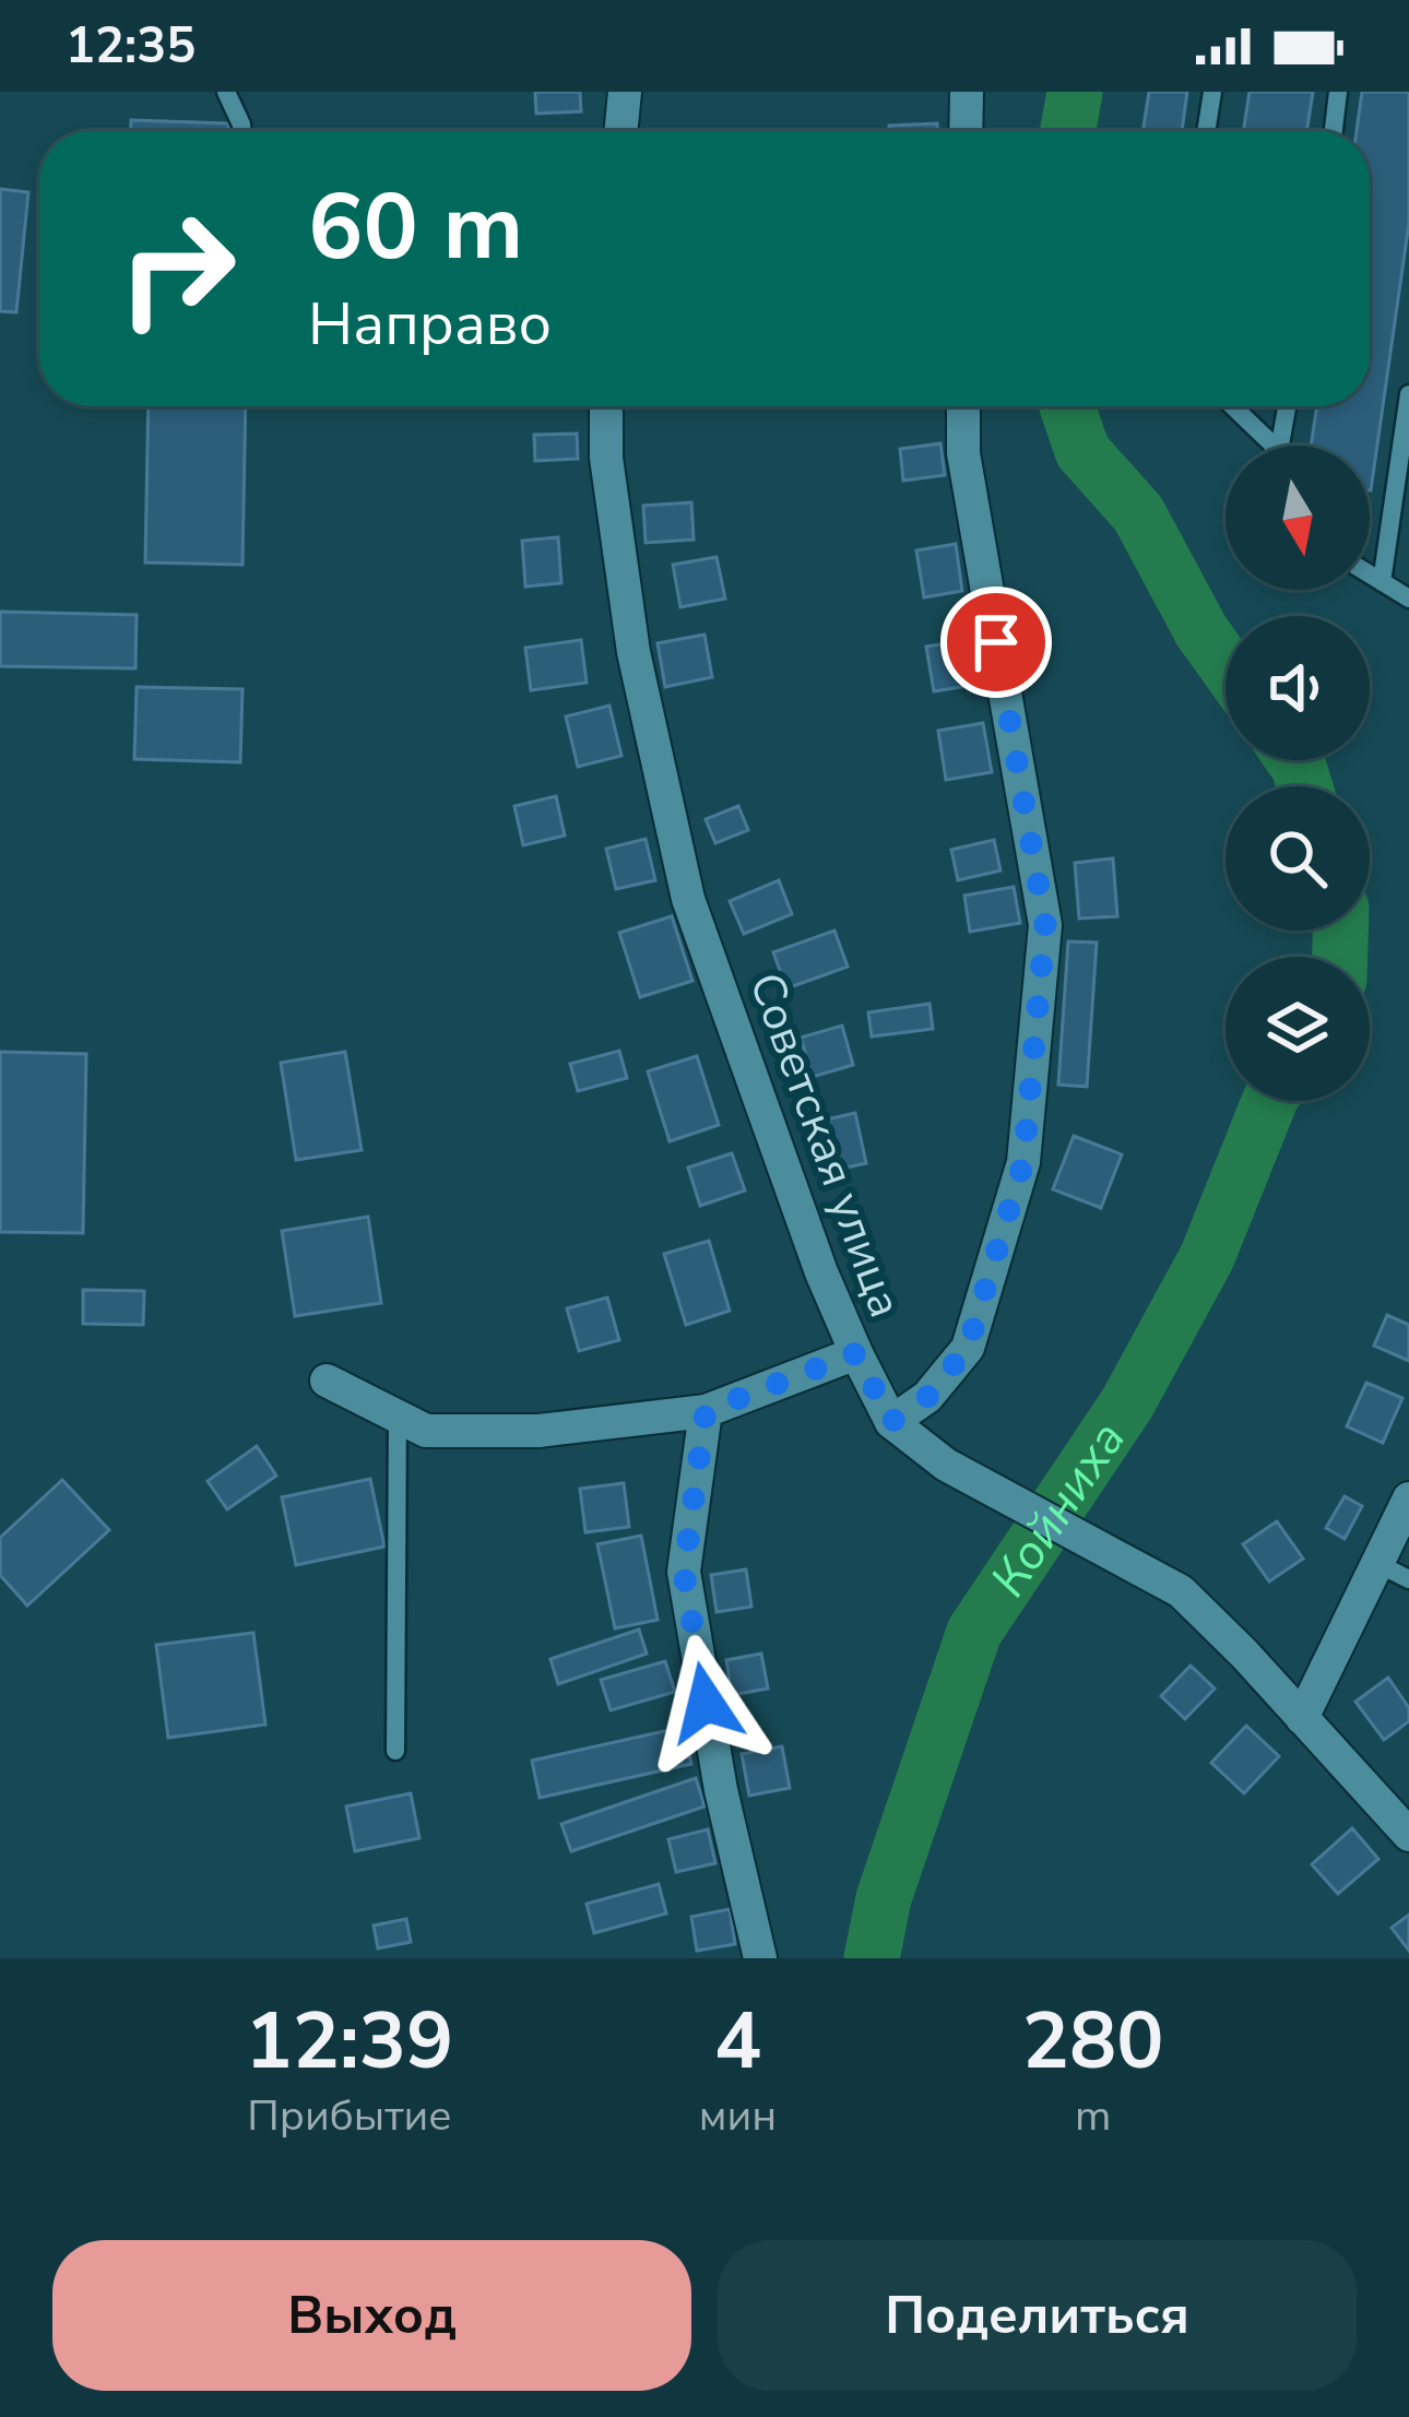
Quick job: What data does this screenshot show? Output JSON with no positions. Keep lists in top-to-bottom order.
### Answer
{
  "streets": {
    "street": ["Советская улица"]
  },
  "water": ["Койниха"],
  "north": "bottom",
  "page": {
    "status": "12:35",
    "turn": ["60 m", "Направо"],
    "eta": [
      "12:39",
      "Прибытие",
      "4",
      "мин",
      "280",
      "m"
    ],
    "buttons": ["Выход", "Поделиться"]
  }
}
